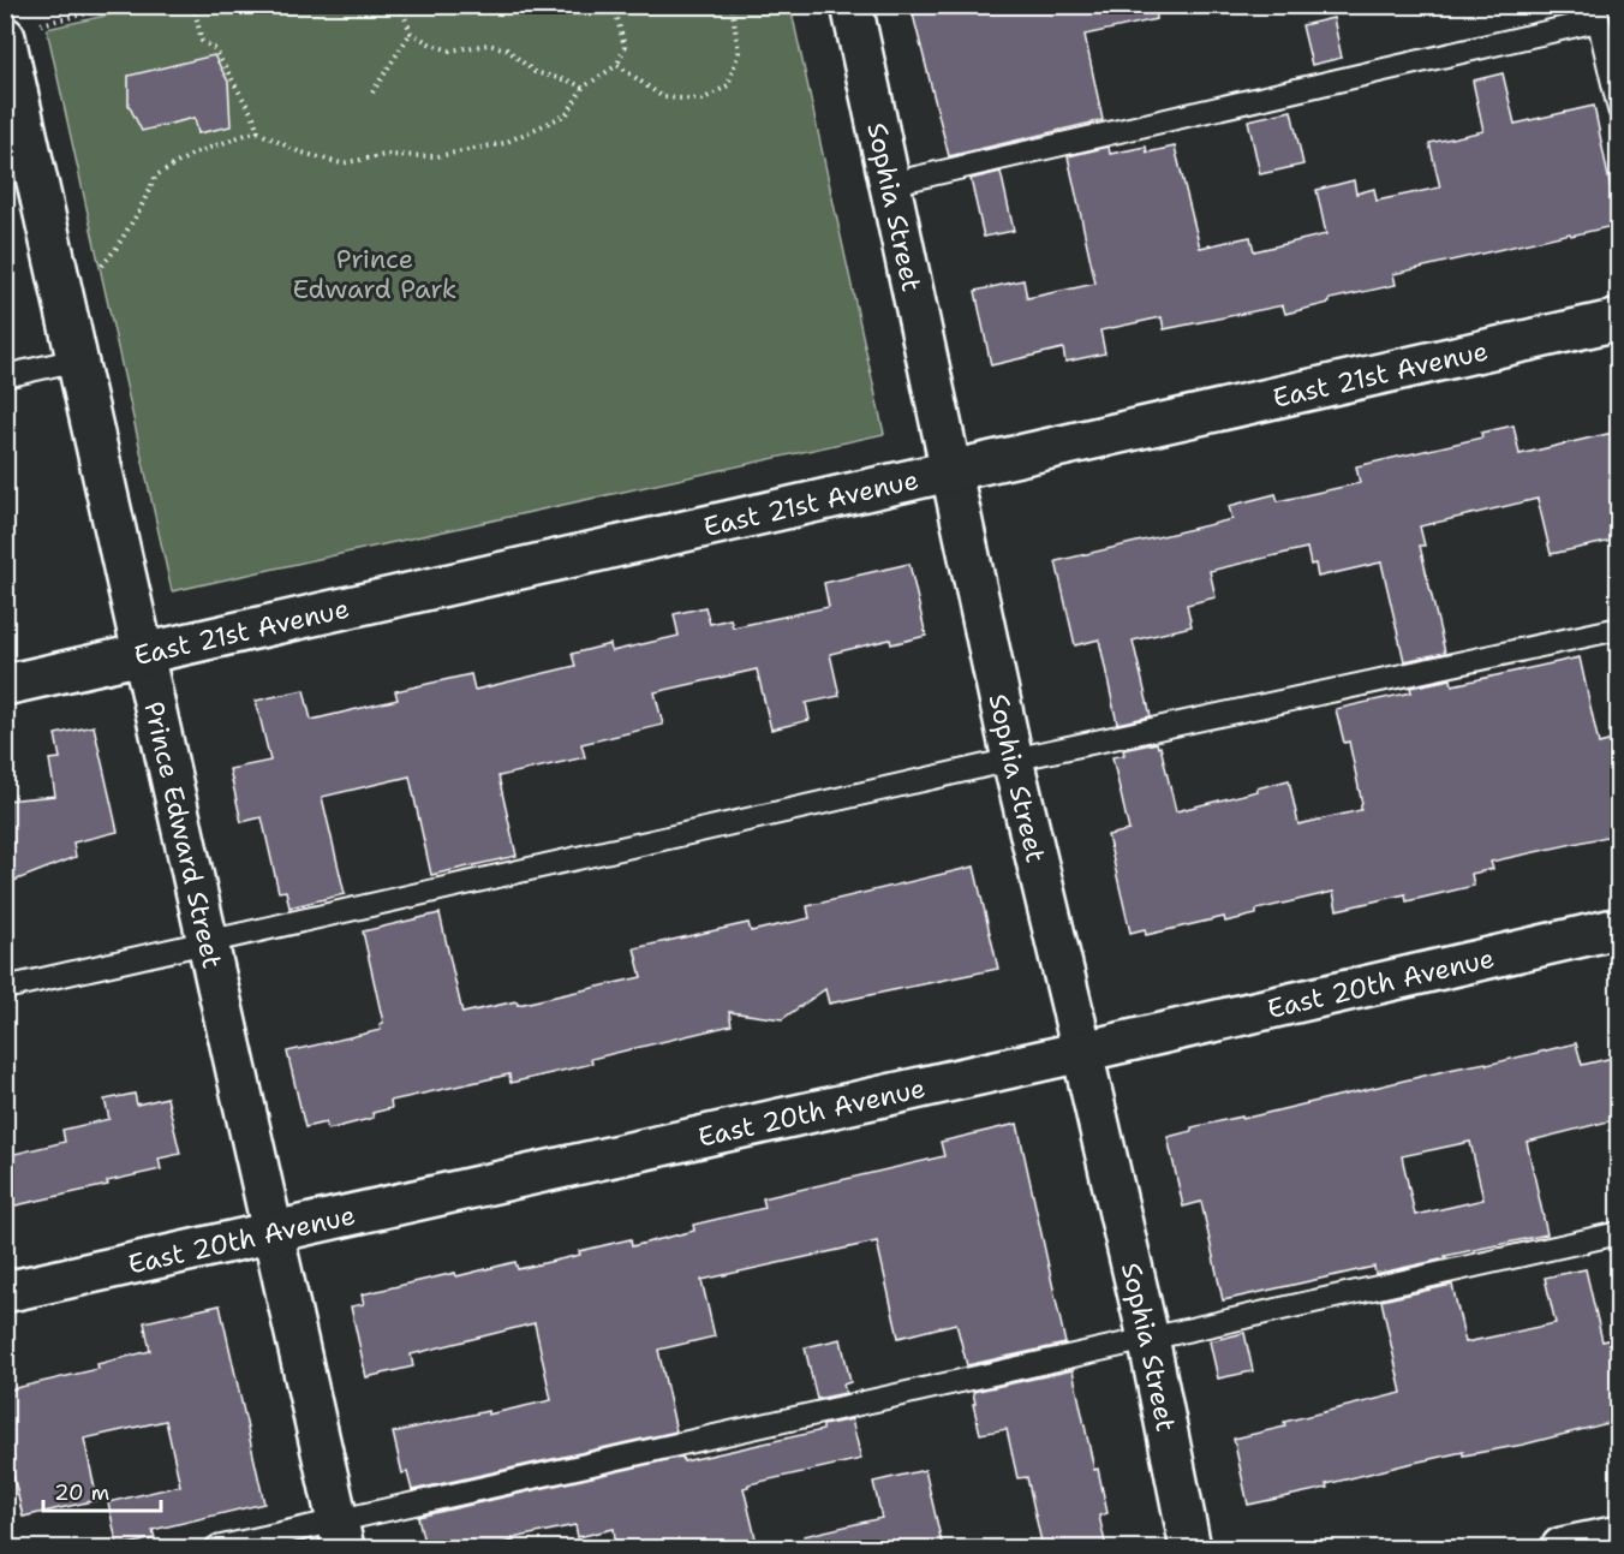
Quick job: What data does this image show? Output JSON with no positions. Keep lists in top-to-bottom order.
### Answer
{
  "streets": {
    "street": [
      "Sophia Street",
      "East 21st Avenue",
      "Prince Edward Street",
      "East 20th Avenue"
    ]
  },
  "crossings": [
    ["Sophia Street", "East 21st Avenue"],
    ["Sophia Street", "East 20th Avenue"],
    ["East 21st Avenue", "Prince Edward Street"],
    ["Prince Edward Street", "East 20th Avenue"]
  ],
  "parks": ["Prince Edward Park"],
  "scale_bar": "20 m"
}
